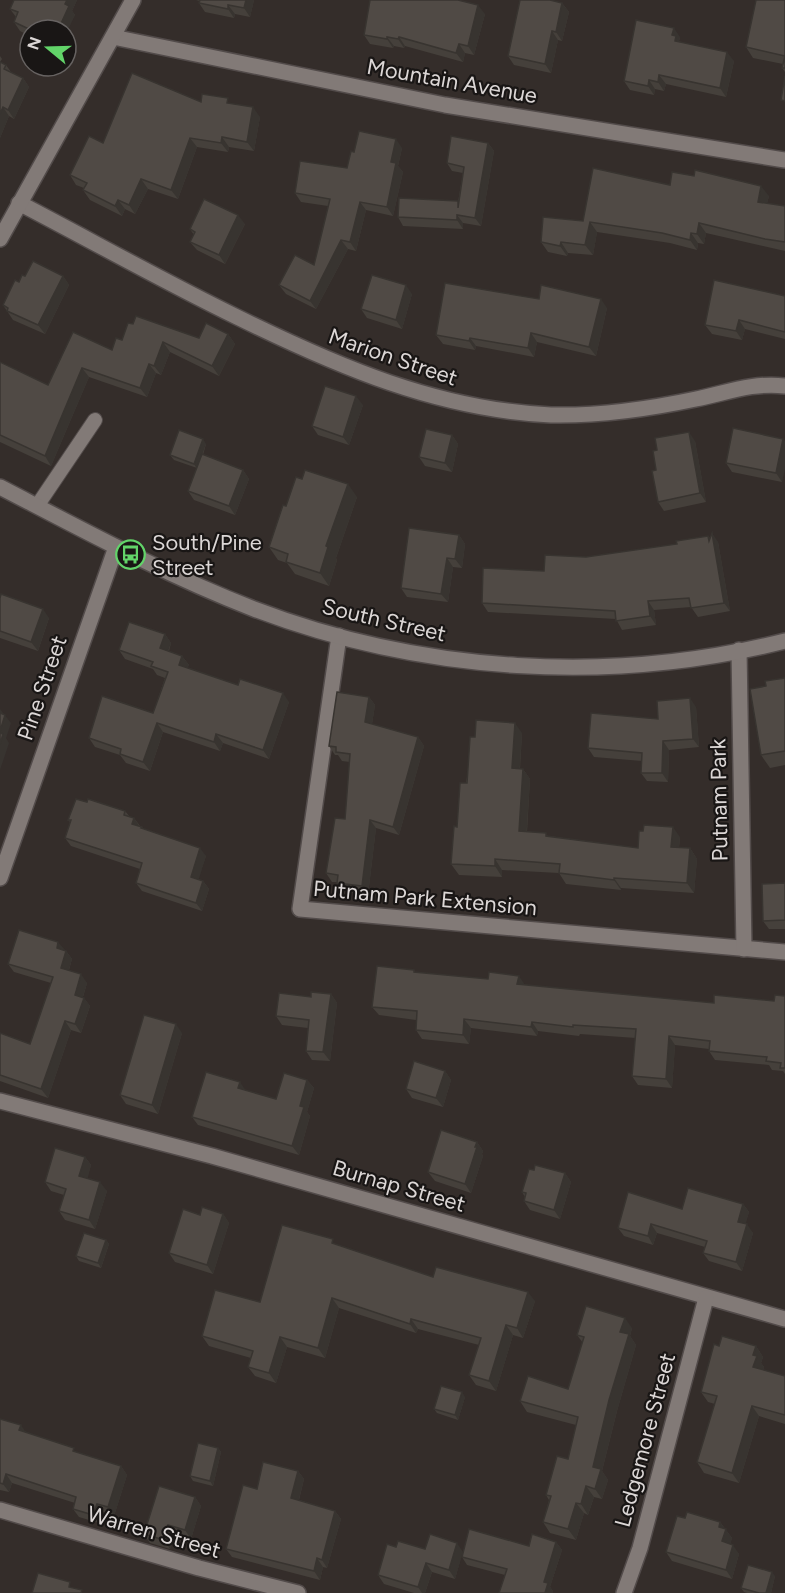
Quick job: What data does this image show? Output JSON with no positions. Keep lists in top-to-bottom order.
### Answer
{
  "streets": {
    "street": [
      "Mountain Avenue",
      "Marion Street",
      "South Street",
      "Pine Street",
      "Putnam Park",
      "Putnam Park Extension",
      "Burnap Street",
      "Ledgemore Street",
      "Warren Street"
    ]
  },
  "crossings": [
    ["South Street", "Pine Street"],
    ["South Street", "Putnam Park"],
    ["South Street", "Putnam Park Extension"],
    ["Putnam Park", "Putnam Park Extension"],
    ["Burnap Street", "Ledgemore Street"]
  ],
  "places": {
    "bus stop": ["South/Pine Street"]
  },
  "north": "left"
}
